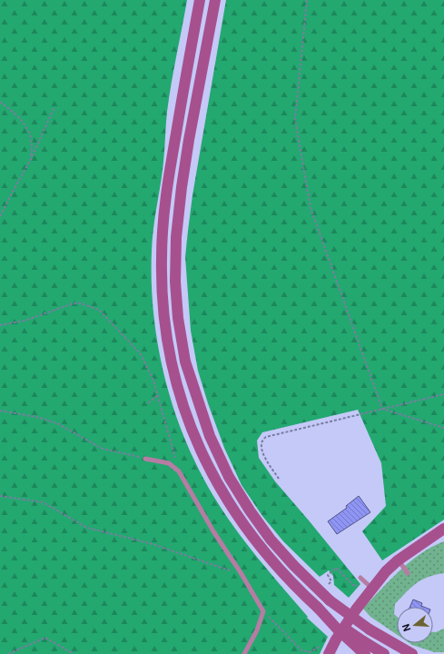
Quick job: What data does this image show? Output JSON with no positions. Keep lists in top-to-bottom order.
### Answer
{
  "north": "left"
}
